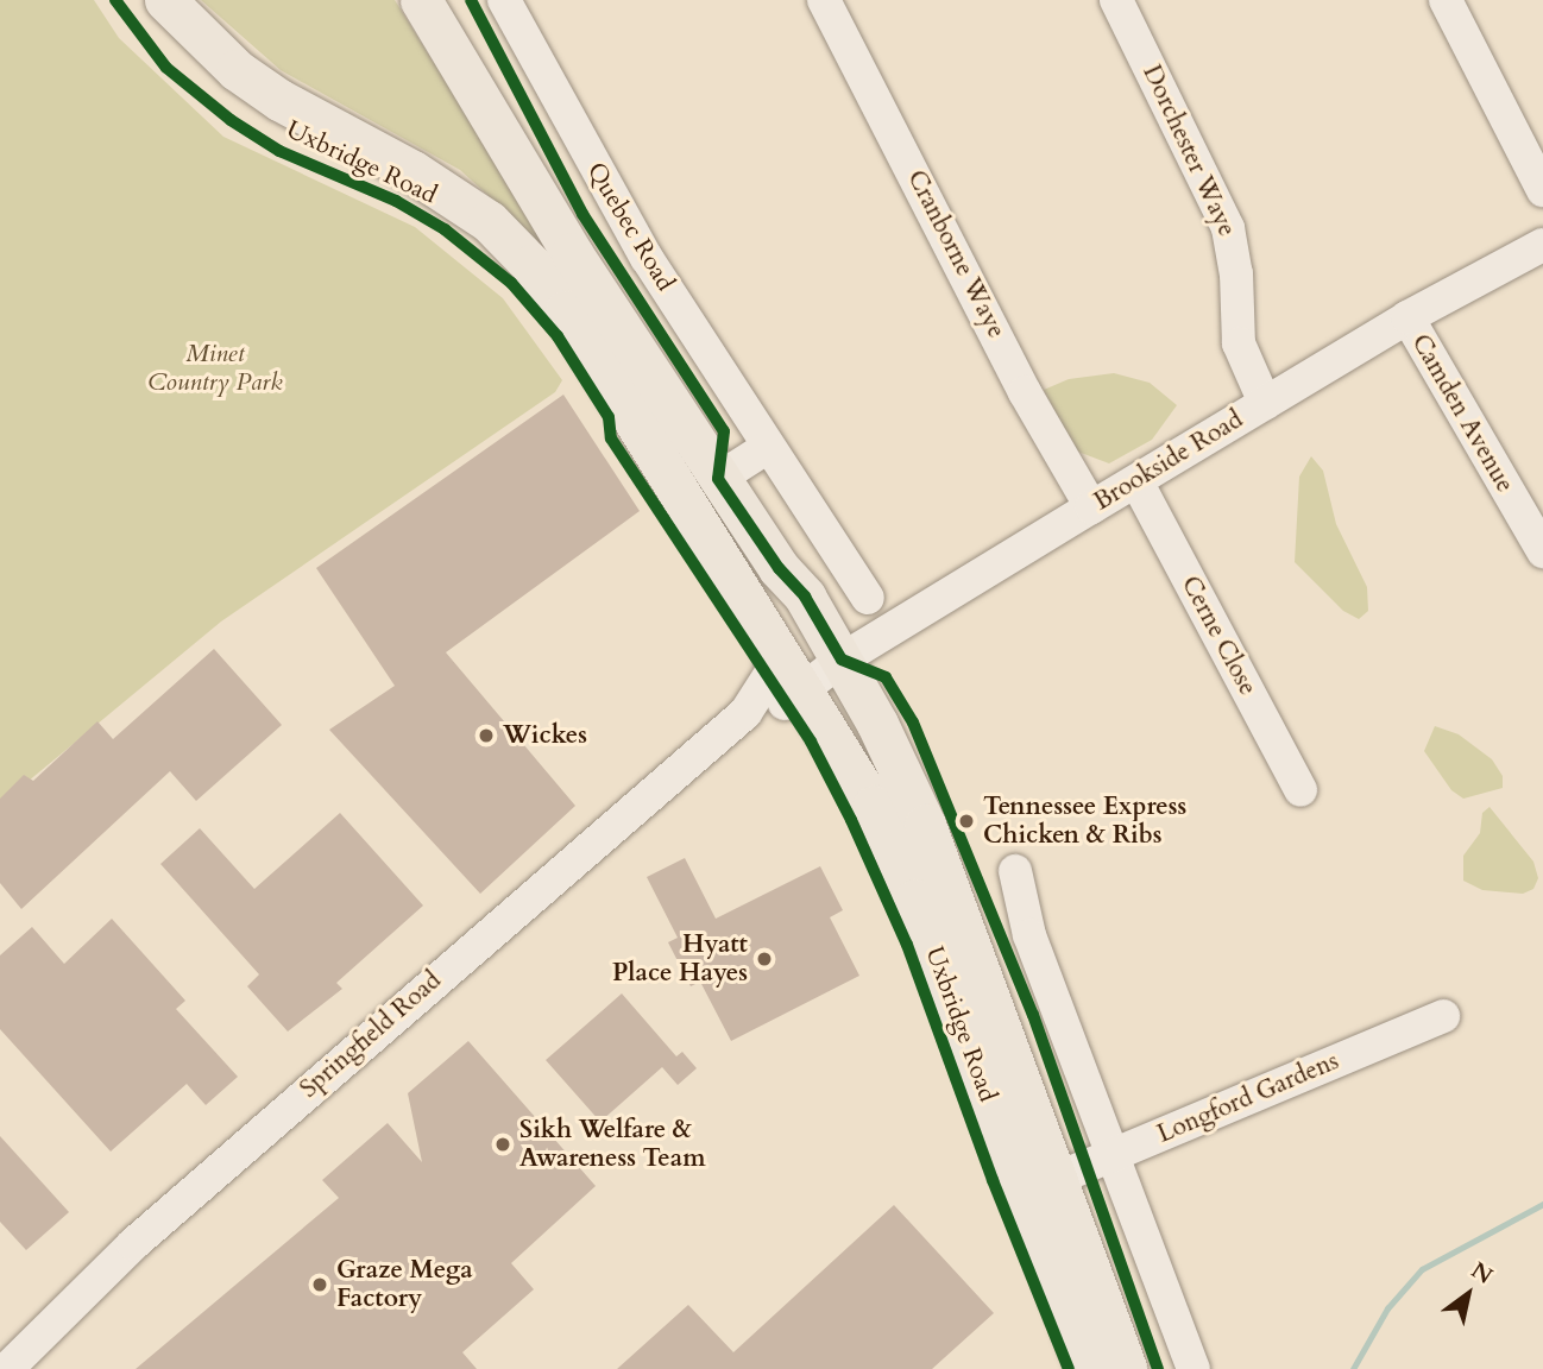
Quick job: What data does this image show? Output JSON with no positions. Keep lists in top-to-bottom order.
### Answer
{
  "streets": {
    "main road": ["Uxbridge Road"],
    "street": [
      "Dorchester Waye",
      "Quebec Road",
      "Cranborne Waye",
      "Camden Avenue",
      "Brookside Road",
      "Cerne Close",
      "Springfield Road",
      "Longford Gardens"
    ]
  },
  "crossings": [
    ["Dorchester Waye", "Brookside Road"],
    ["Uxbridge Road", "Brookside Road"],
    ["Uxbridge Road", "Springfield Road"],
    ["Uxbridge Road", "Longford Gardens"],
    ["Cranborne Waye", "Brookside Road"],
    ["Camden Avenue", "Brookside Road"],
    ["Brookside Road", "Cerne Close"],
    ["Brookside Road", "Springfield Road"]
  ],
  "parks": ["Minet Country Park"],
  "places": [
    "Wickes",
    "Tennessee Express Chicken & Ribs",
    "Hyatt Place Hayes",
    "Sikh Welfare & Awareness Team",
    "Graze Mega Factory"
  ],
  "north": "top right"
}
